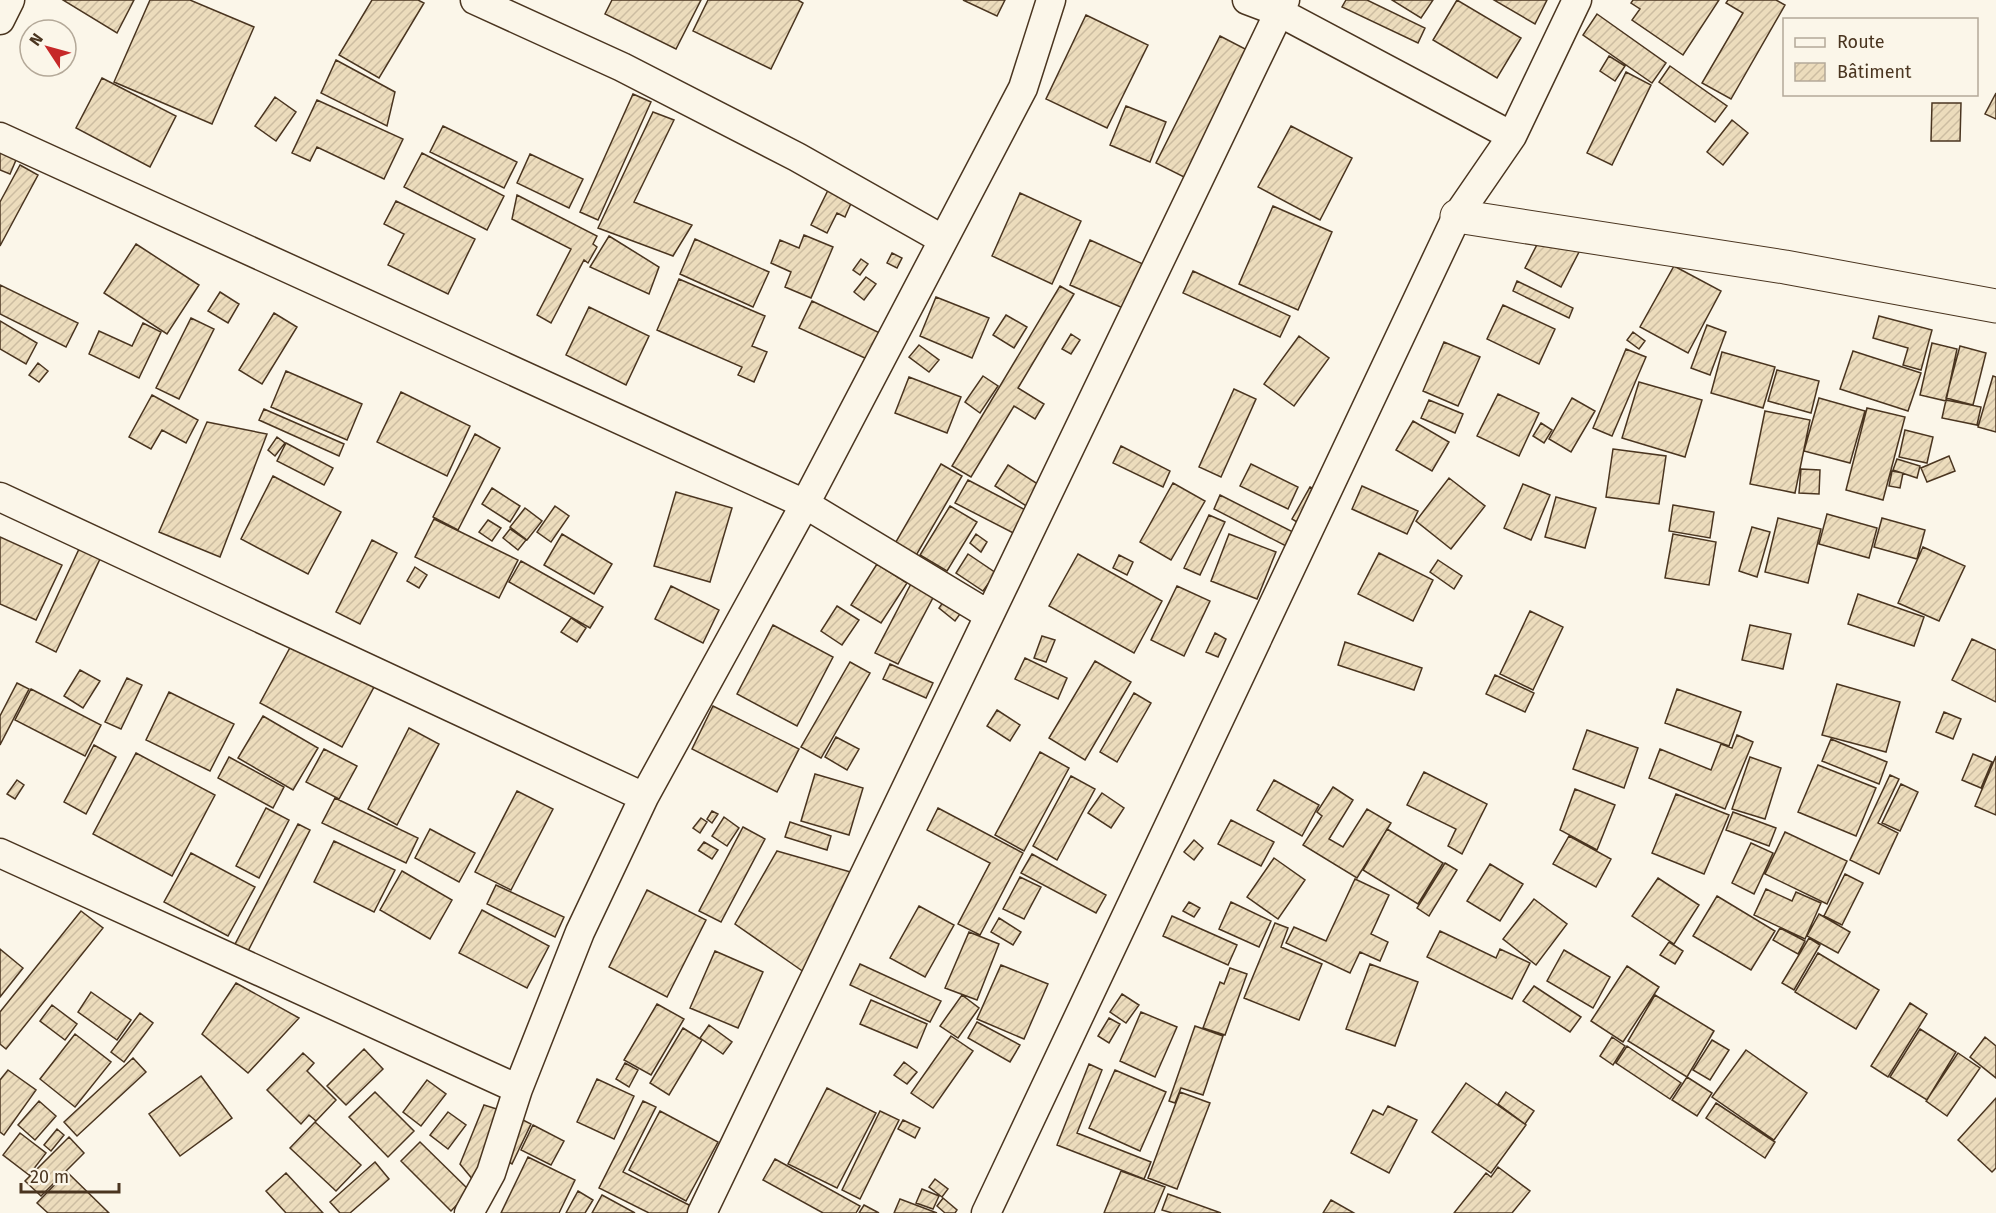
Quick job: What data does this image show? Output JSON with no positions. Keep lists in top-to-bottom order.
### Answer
{
  "legend": ["Route", "Bâtiment"],
  "scale_bar": "20 m",
  "north": "top left"
}
